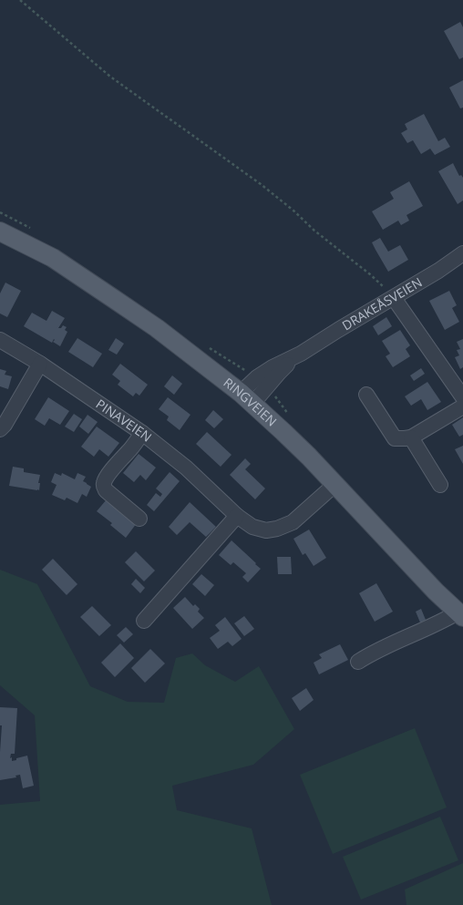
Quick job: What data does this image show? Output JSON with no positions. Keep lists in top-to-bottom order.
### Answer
{
  "streets": {
    "main road": ["RINGVEIEN"],
    "street": ["DRAKEÅSVEIEN", "PINAVEIEN"]
  },
  "crossings": [
    ["DRAKEÅSVEIEN", "RINGVEIEN"],
    ["RINGVEIEN", "PINAVEIEN"]
  ]
}
